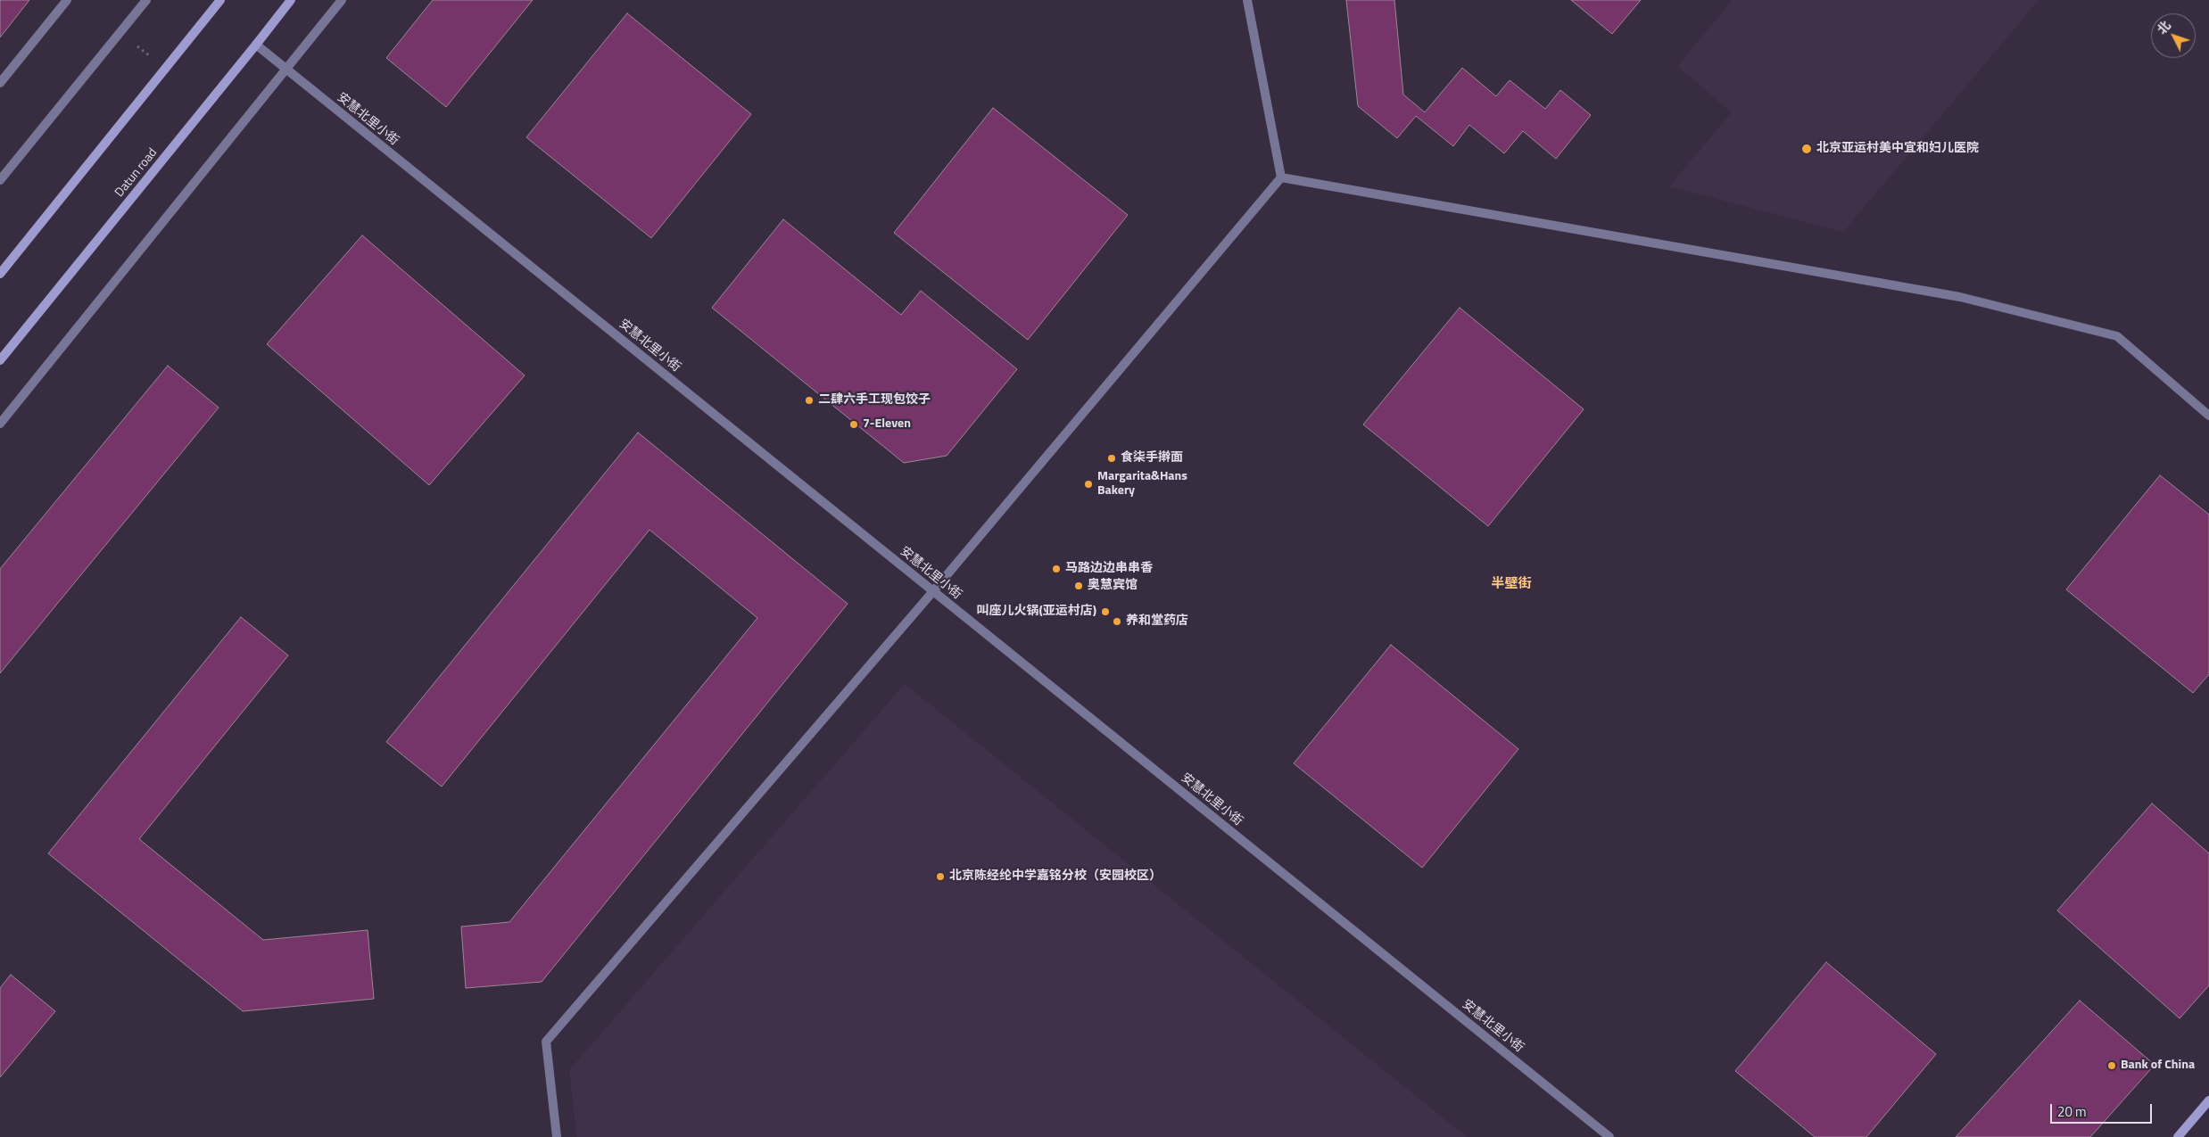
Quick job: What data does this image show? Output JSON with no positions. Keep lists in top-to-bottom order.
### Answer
{
  "streets": {
    "main road": ["Datun road"],
    "street": ["安慧北里小街"]
  },
  "crossings": [
    ["安慧北里小街", "Datun road"]
  ],
  "districts": ["半壁街"],
  "places": [
    "北京亚运村美中宜和妇儿医院",
    "二肆六手工现包饺子",
    "7-Eleven",
    "食柒手擀面",
    "Margarita&Hans Bakery",
    "马路边边串串香",
    "奥慧宾馆",
    "叫座儿火锅(亚运村店)",
    "养和堂药店",
    "北京陈经纶中学嘉铭分校（安园校区）",
    "Bank of China"
  ],
  "scale_bar": "20 m",
  "north": "top left"
}
